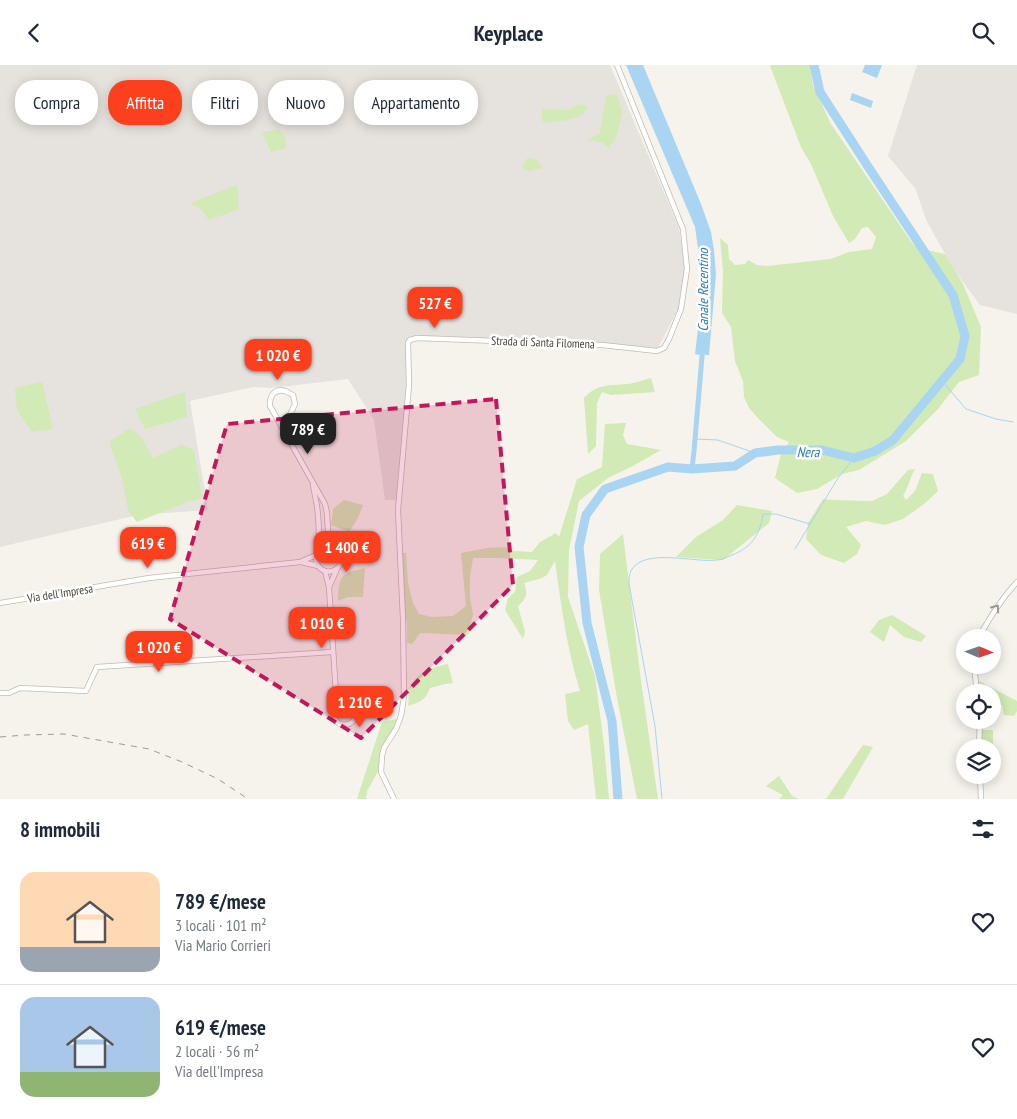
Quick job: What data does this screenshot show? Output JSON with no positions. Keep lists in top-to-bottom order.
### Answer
{
  "streets": {
    "street": ["Strada di Santa Filomena", "Via dell'Impresa"]
  },
  "water": ["Canale Recentino", "Nera"],
  "north": "right",
  "page": {
    "header": "Keyplace",
    "chip": [
      "Compra",
      "Affitta",
      "Filtri",
      "Nuovo",
      "Appartamento"
    ],
    "price": [
      "527 €",
      "1 020 €",
      "789 €",
      "619 €",
      "1 400 €",
      "1 010 €",
      "1 020 €",
      "1 210 €"
    ],
    "heading": "8 immobili",
    "list": [
      {
        "name": "789 €/mese",
        "note": "3 locali · 101 m² · Via Mario Corrieri"
      },
      {
        "name": "619 €/mese",
        "note": "2 locali · 56 m² · Via dell'Impresa"
      }
    ]
  }
}
